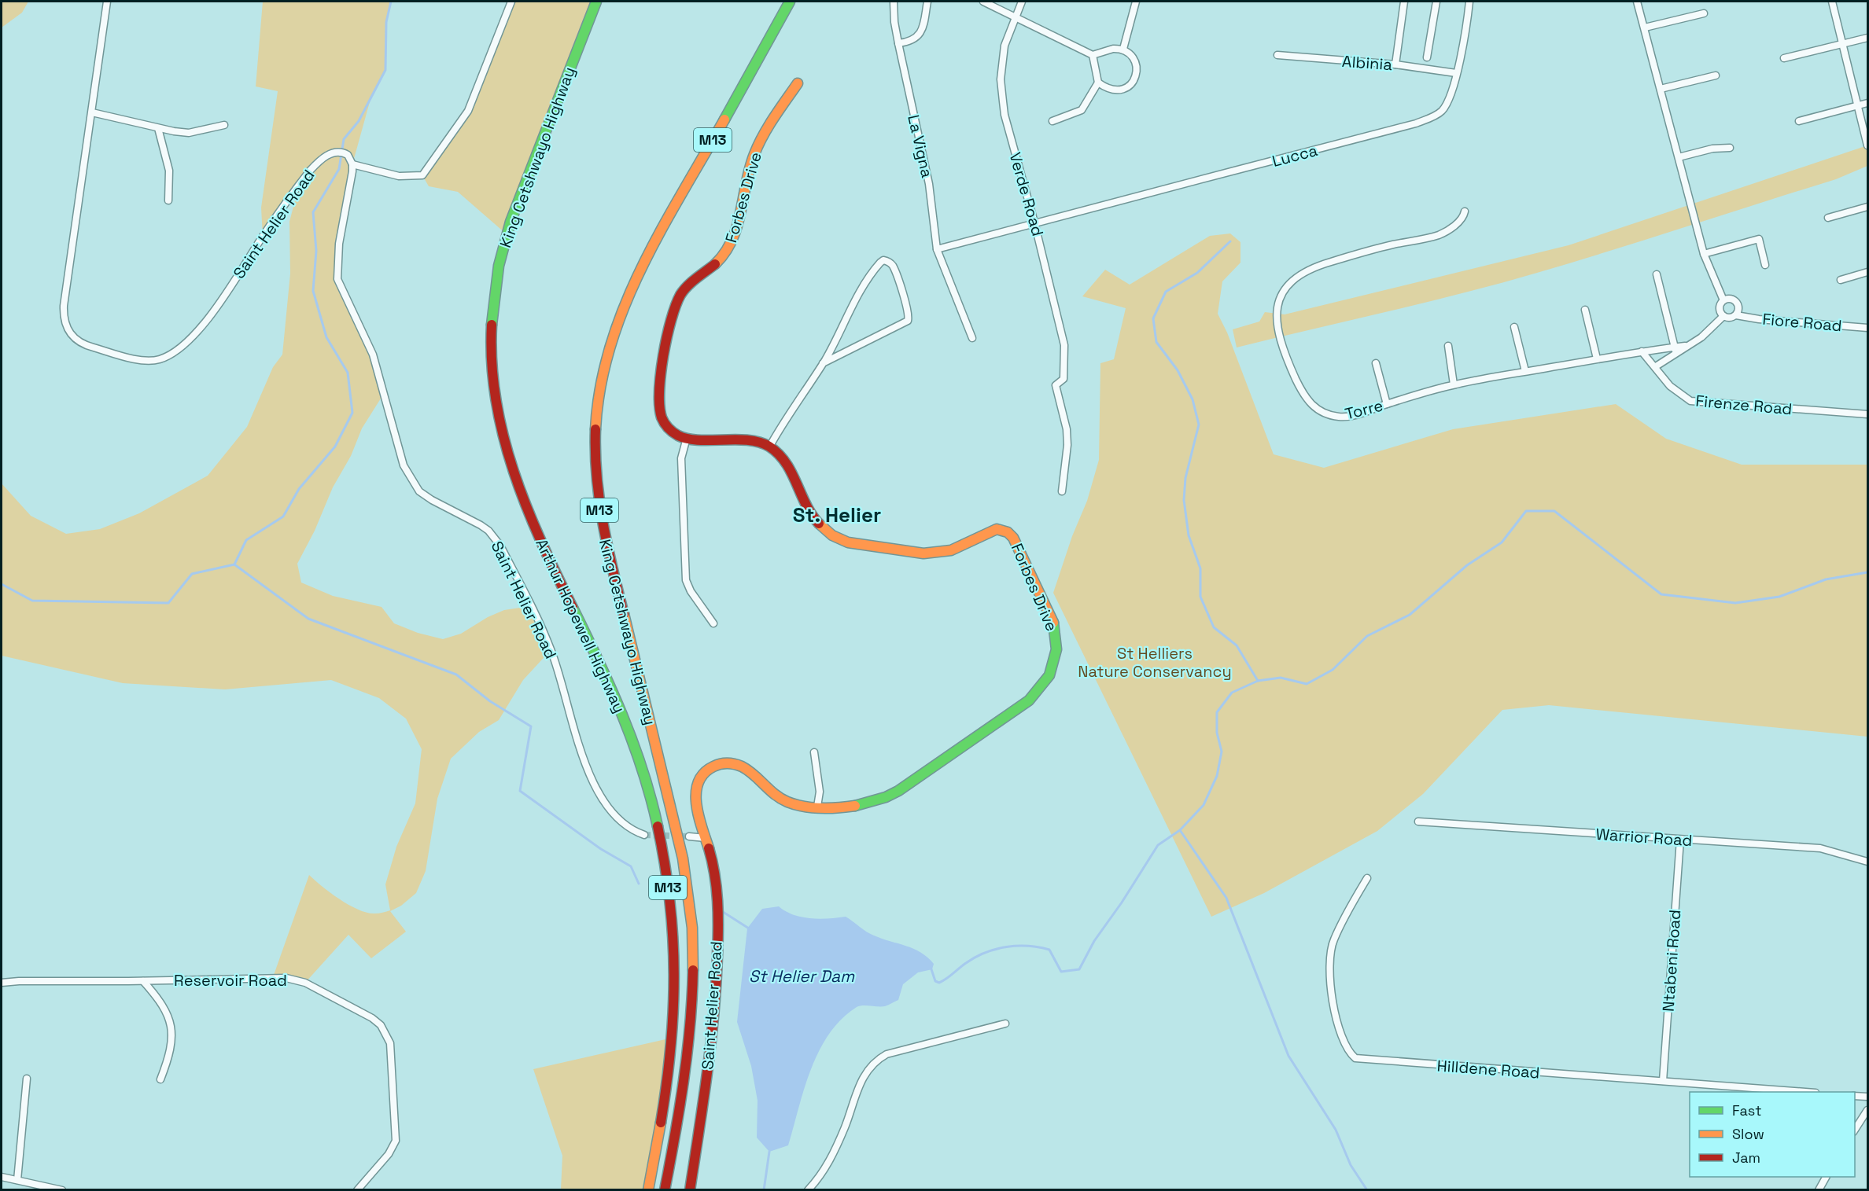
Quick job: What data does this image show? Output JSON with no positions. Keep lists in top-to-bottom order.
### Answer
{
  "streets": {
    "main road": [
      "M13",
      "King Cetshwayo Highway",
      "Forbes Drive",
      "Saint Helier Road",
      "Arthur Hopewell Highway"
    ],
    "street": [
      "Albinia",
      "La Vigna",
      "Lucca",
      "Verde Road",
      "Fiore Road",
      "Firenze Road",
      "Torre",
      "Warrior Road",
      "Ntabeni Road",
      "Reservoir Road",
      "Hilldene Road"
    ]
  },
  "crossings": [
    ["Albinia", "Lucca"],
    ["Lucca", "Verde Road"],
    ["King Cetshwayo Highway", "Arthur Hopewell Highway"],
    ["Forbes Drive", "Saint Helier Road"],
    ["Firenze Road", "Torre"],
    ["Warrior Road", "Ntabeni Road"],
    ["Ntabeni Road", "Hilldene Road"]
  ],
  "districts": ["St. Helier"],
  "water": ["St Helier Dam"],
  "parks": ["St Helliers Nature Conservancy"],
  "legend": ["Fast", "Slow", "Jam"]
}
